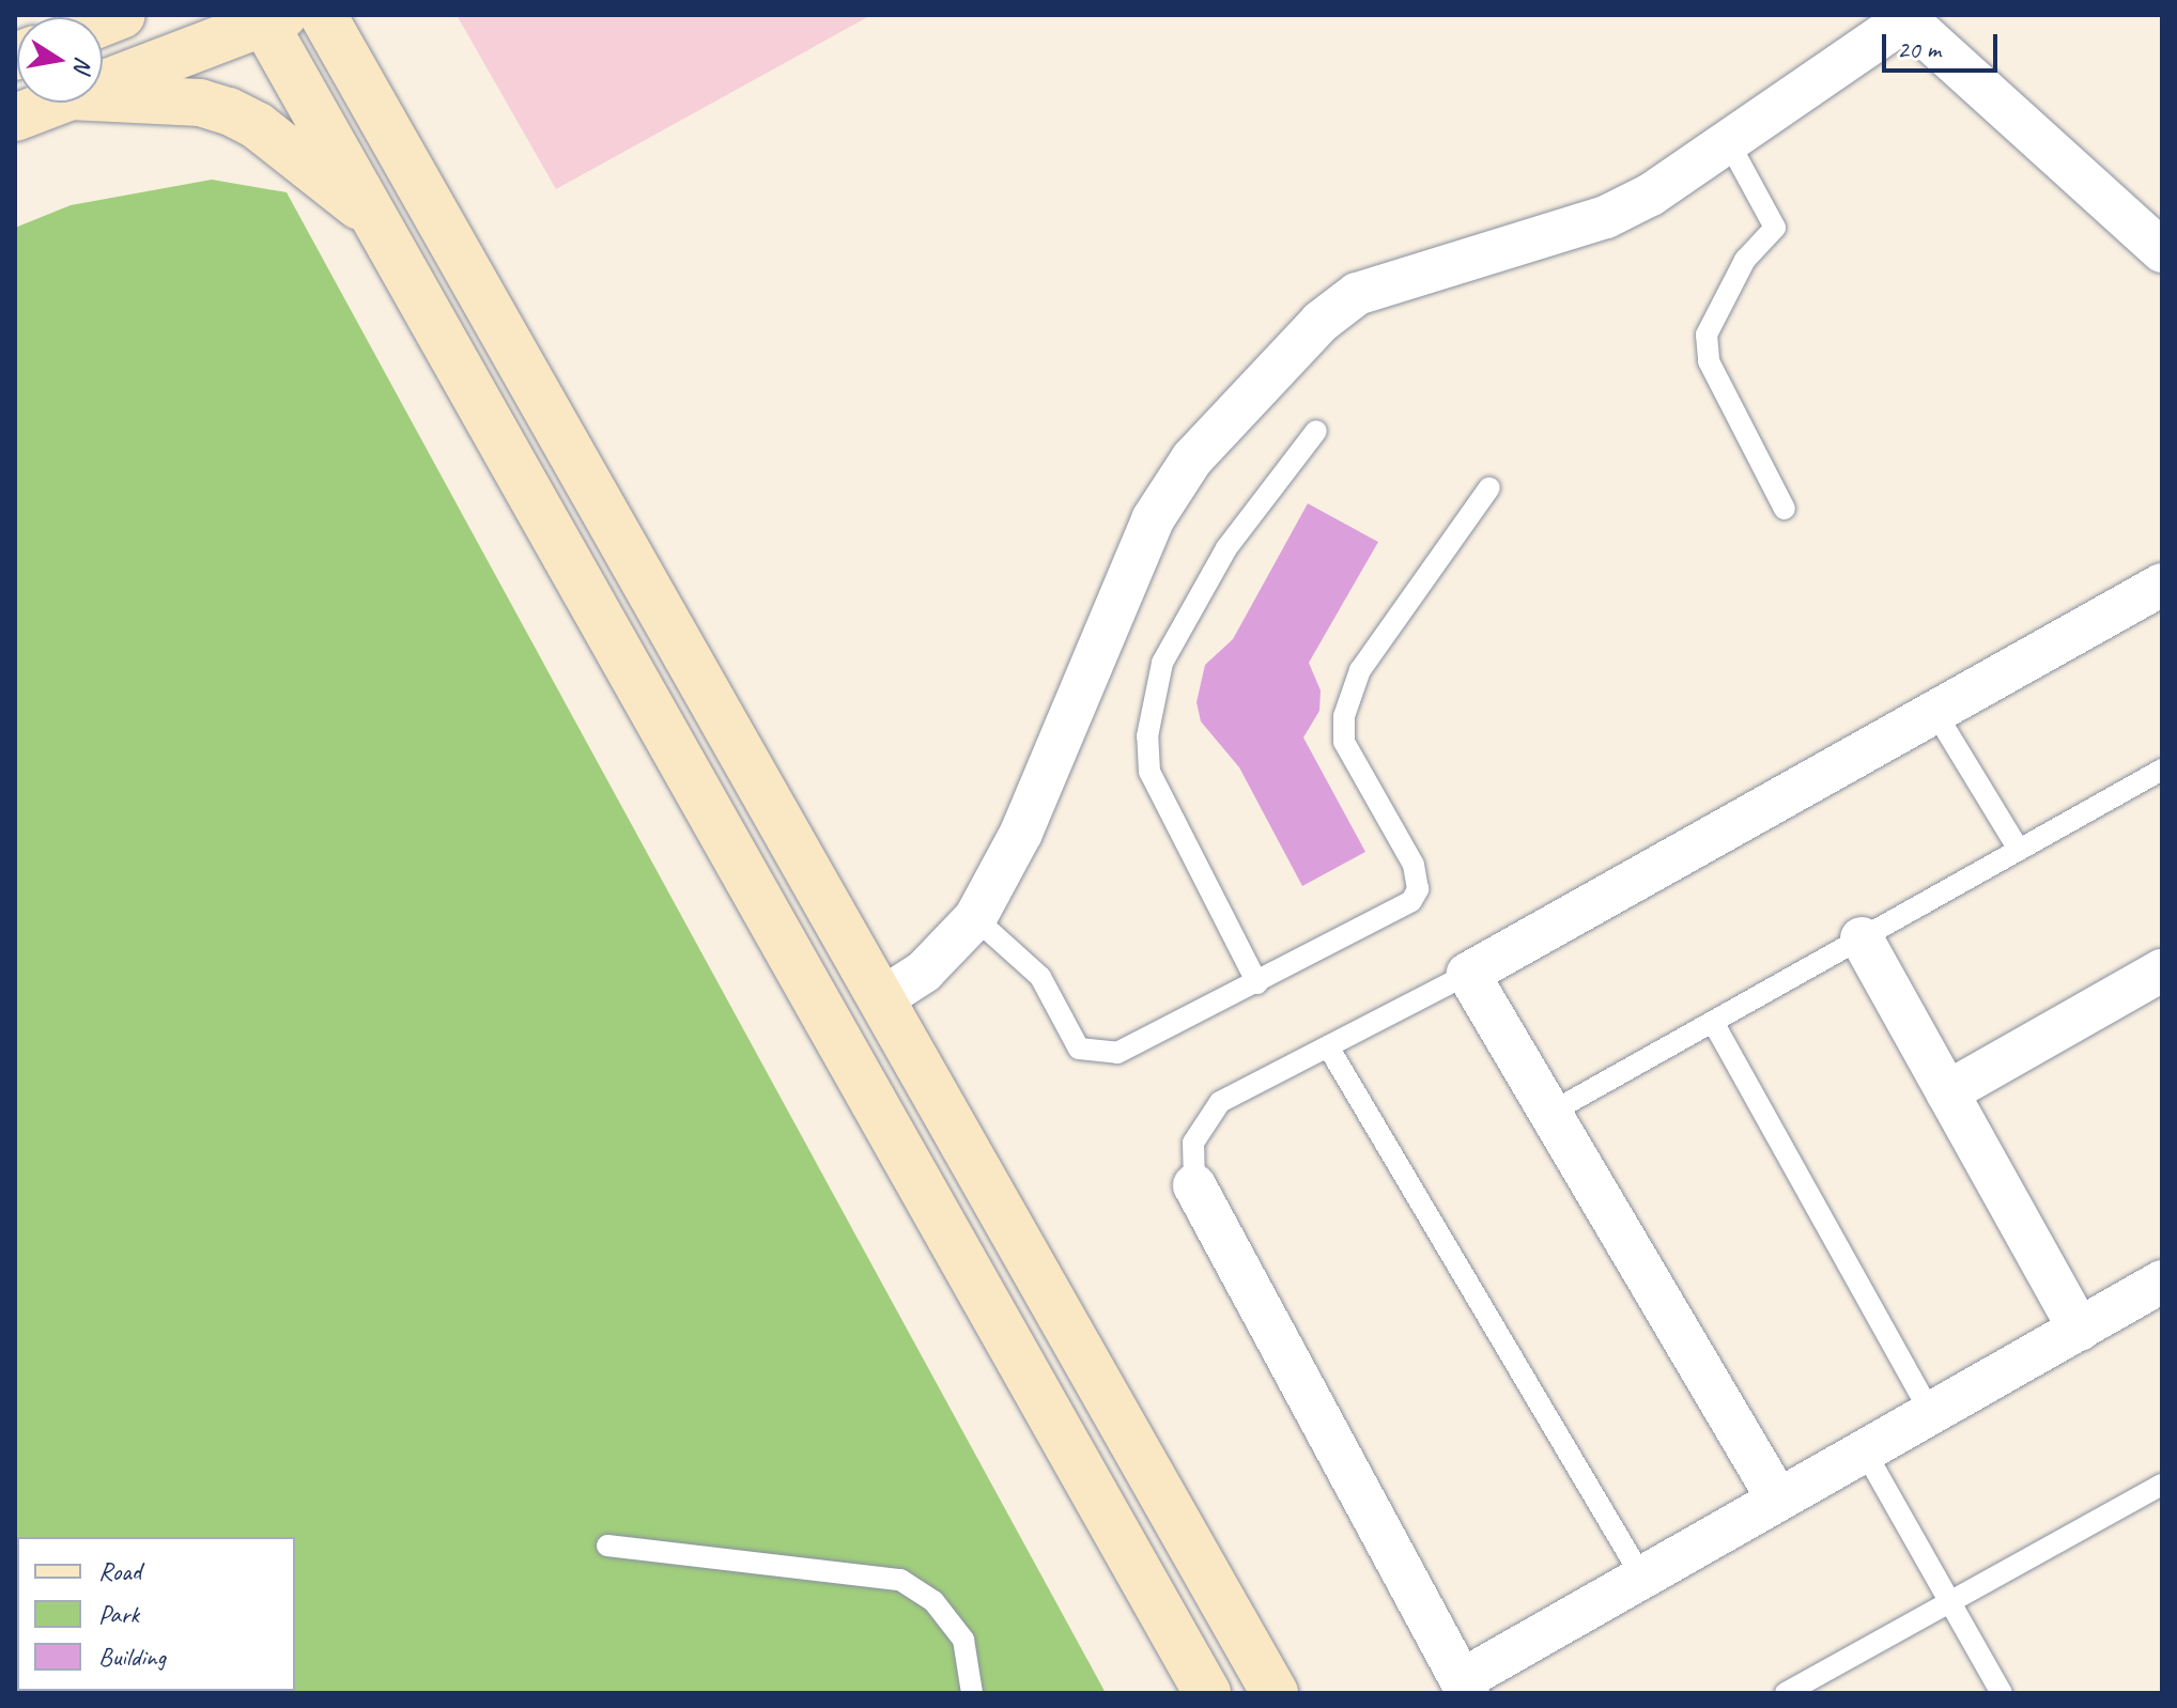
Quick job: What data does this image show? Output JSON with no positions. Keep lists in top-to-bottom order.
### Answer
{
  "legend": ["Road", "Park", "Building"],
  "scale_bar": "20 m",
  "north": "right"
}
